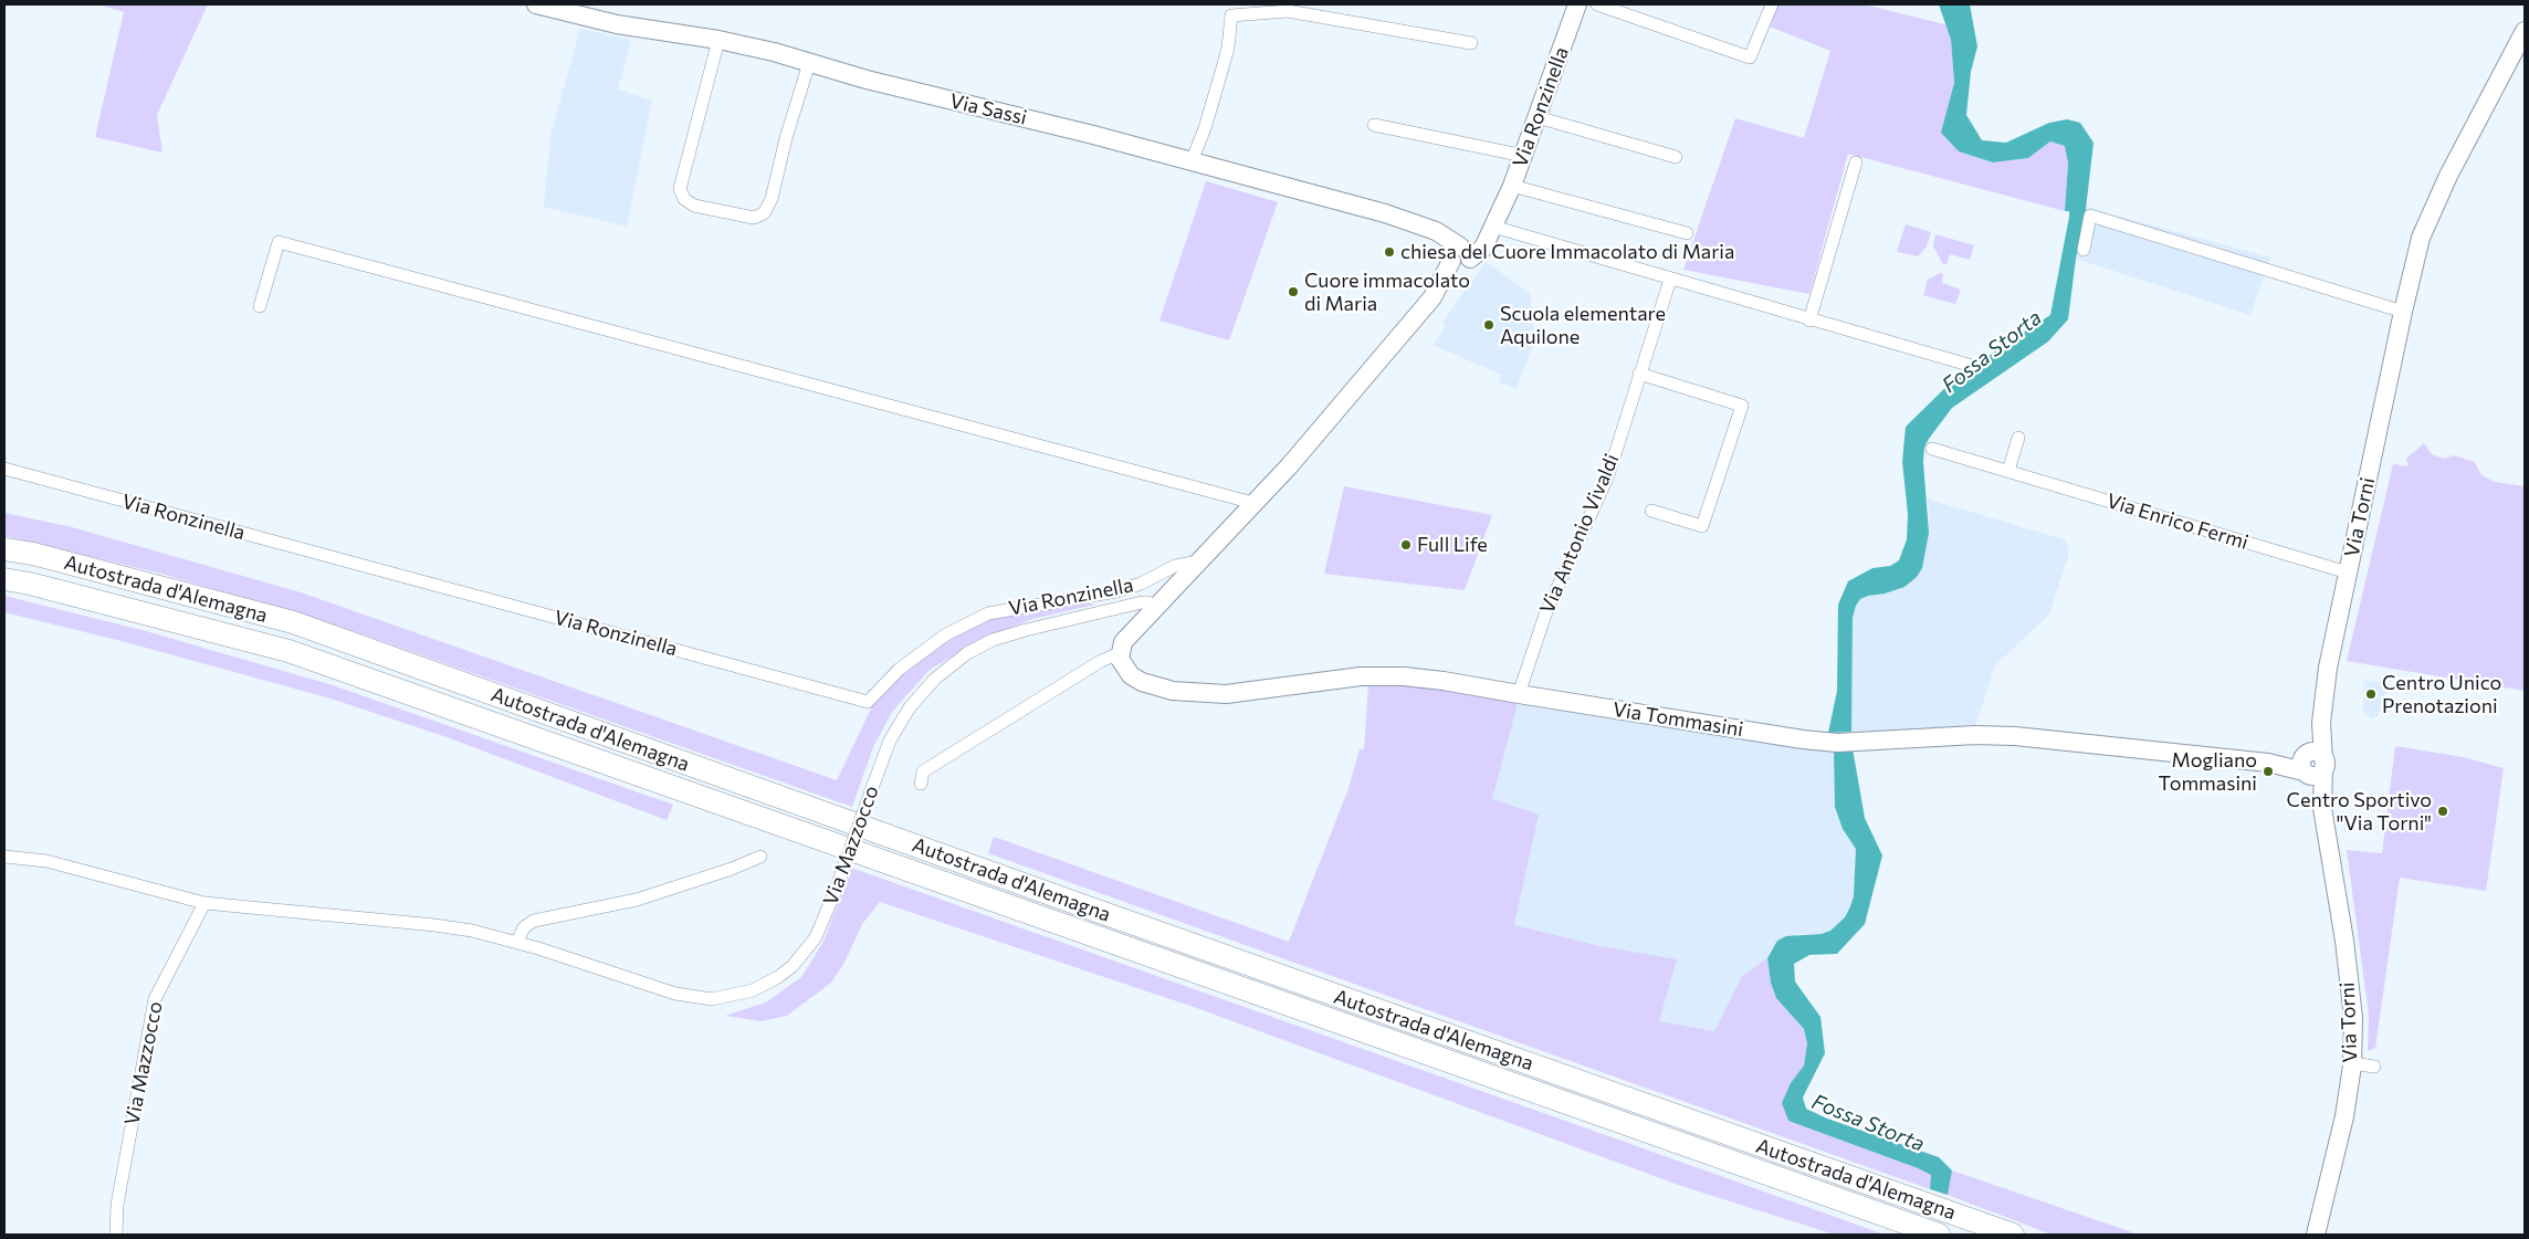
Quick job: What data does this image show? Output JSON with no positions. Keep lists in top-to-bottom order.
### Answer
{
  "streets": {
    "highway": ["Autostrada d'Alemagna"],
    "street": [
      "Via Ronzinella",
      "Via Sassi",
      "Via Torni",
      "Via Enrico Fermi",
      "Via Antonio Vivaldi",
      "Via Tommasini",
      "Via Mazzocco"
    ]
  },
  "crossings": [
    ["Via Ronzinella", "Via Sassi"],
    ["Via Ronzinella", "Via Tommasini"],
    ["Via Ronzinella", "Via Mazzocco"],
    ["Via Torni", "Via Enrico Fermi"],
    ["Via Torni", "Via Tommasini"],
    ["Via Antonio Vivaldi", "Via Tommasini"]
  ],
  "water": ["Fossa Storta"],
  "places": [
    "chiesa del Cuore Immacolato di Maria",
    "Cuore immacolato di Maria",
    "Scuola elementare Aquilone",
    "Full Life",
    "Centro Unico Prenotazioni",
    "Mogliano Tommasini",
    "Centro Sportivo \"Via Torni\""
  ]
}
